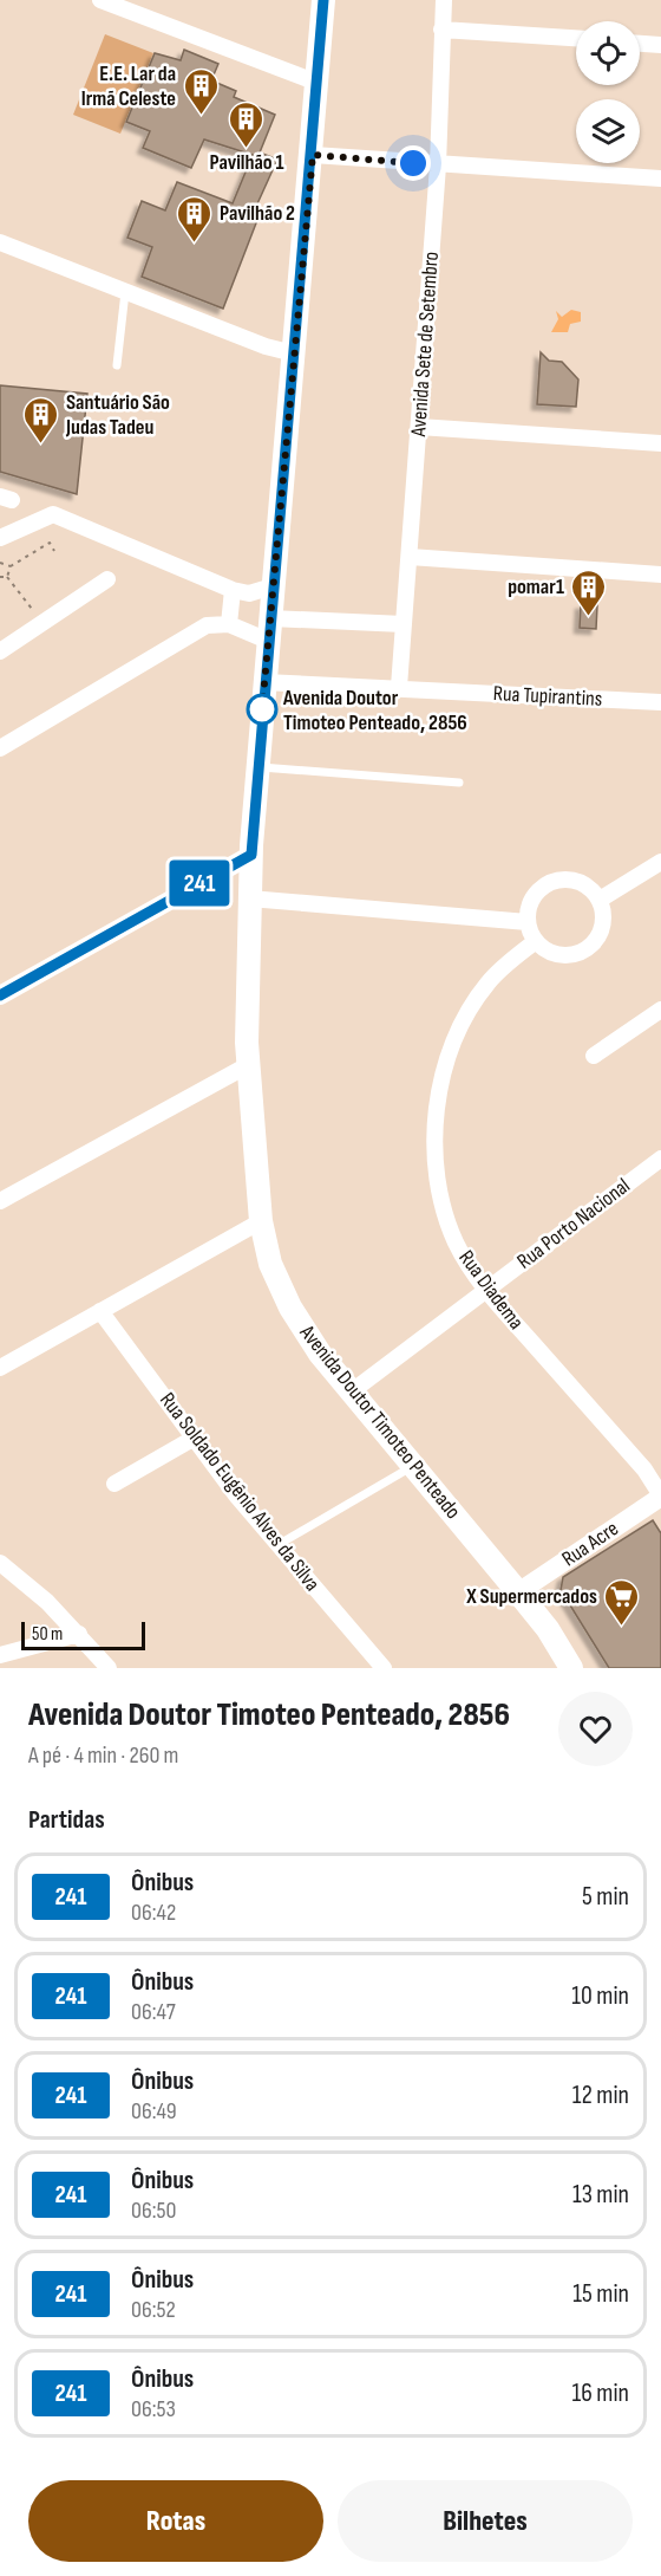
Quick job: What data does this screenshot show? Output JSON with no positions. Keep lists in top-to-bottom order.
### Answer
{
  "streets": {
    "main road": ["Avenida Doutor Timoteo Penteado"],
    "street": [
      "Avenida Sete de Setembro",
      "Rua Tupirantins",
      "Rua Porto Nacional",
      "Rua Diadema",
      "Rua Soldado Eugênio Alves da Silva",
      "Rua Acre"
    ]
  },
  "crossings": [
    ["Avenida Sete de Setembro", "Rua Tupirantins"],
    ["Rua Tupirantins", "Avenida Doutor Timoteo Penteado"],
    ["Rua Porto Nacional", "Rua Diadema"],
    ["Rua Porto Nacional", "Avenida Doutor Timoteo Penteado"],
    ["Rua Diadema", "Rua Acre"],
    ["Avenida Doutor Timoteo Penteado", "Rua Acre"]
  ],
  "places": {
    "building": [
      "E.E. Lar da Irmã Celeste",
      "Pavilhão 1",
      "Pavilhão 2",
      "Santuário São Judas Tadeu",
      "pomar1"
    ],
    "other": ["Avenida Doutor Timoteo Penteado, 2856"],
    "supermarket": ["X Supermercados"]
  },
  "lines": ["bus line 241"],
  "scale_bar": "50 m",
  "page": {
    "on_map": "241",
    "scale": "50 m",
    "heading": [
      ["Avenida Doutor Timoteo Penteado, 2856", "A pé · 4 min · 260 m"],
      "Partidas"
    ],
    "list": [
      {
        "mark": "241",
        "name": "Ônibus",
        "note": "06:42",
        "value": "5 min"
      },
      {
        "mark": "241",
        "name": "Ônibus",
        "note": "06:47",
        "value": "10 min"
      },
      {
        "mark": "241",
        "name": "Ônibus",
        "note": "06:49",
        "value": "12 min"
      },
      {
        "mark": "241",
        "name": "Ônibus",
        "note": "06:50",
        "value": "13 min"
      },
      {
        "mark": "241",
        "name": "Ônibus",
        "note": "06:52",
        "value": "15 min"
      },
      {
        "mark": "241",
        "name": "Ônibus",
        "note": "06:53",
        "value": "16 min"
      }
    ],
    "buttons": ["Rotas", "Bilhetes"]
  }
}
